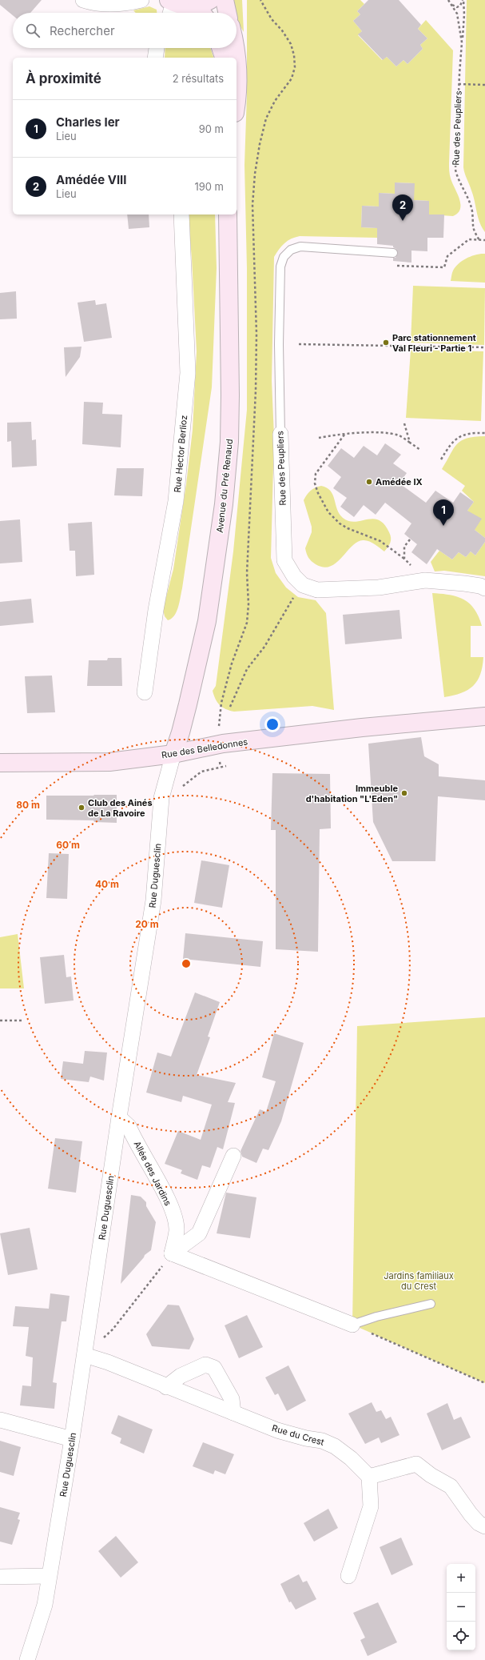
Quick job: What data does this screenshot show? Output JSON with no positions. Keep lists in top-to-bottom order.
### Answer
{
  "streets": {
    "main road": ["Avenue du Pré Renaud", "Rue des Belledonnes"],
    "street": [
      "Rue des Peupliers",
      "Rue Hector Berlioz",
      "Rue Duguesclin",
      "Allée des Jardins",
      "Rue du Crest"
    ]
  },
  "crossings": [
    ["Avenue du Pré Renaud", "Rue des Belledonnes"],
    ["Avenue du Pré Renaud", "Rue Duguesclin"],
    ["Rue des Belledonnes", "Rue Duguesclin"],
    ["Rue Duguesclin", "Allée des Jardins"],
    ["Rue Duguesclin", "Rue du Crest"]
  ],
  "parks": ["Jardins familiaux du Crest"],
  "places": [
    "Parc stationnement Val Fleuri - Partie 1",
    "Amédée IX",
    "Immeuble d'habitation \"L'Eden\"",
    "Club des Ainés de La Ravoire"
  ],
  "page": {
    "search": "Rechercher",
    "heading": ["À proximité", "2 résultats"],
    "list": [
      {
        "mark": "1",
        "name": "Charles Ier",
        "note": "Lieu",
        "value": "90 m"
      },
      {
        "mark": "2",
        "name": "Amédée VIII",
        "note": "Lieu",
        "value": "190 m"
      }
    ],
    "pins": ["2", "1"],
    "map_buttons": ["+", "−"]
  },
  "rings": [
    "80 m",
    "60 m",
    "40 m",
    "20 m"
  ]
}
